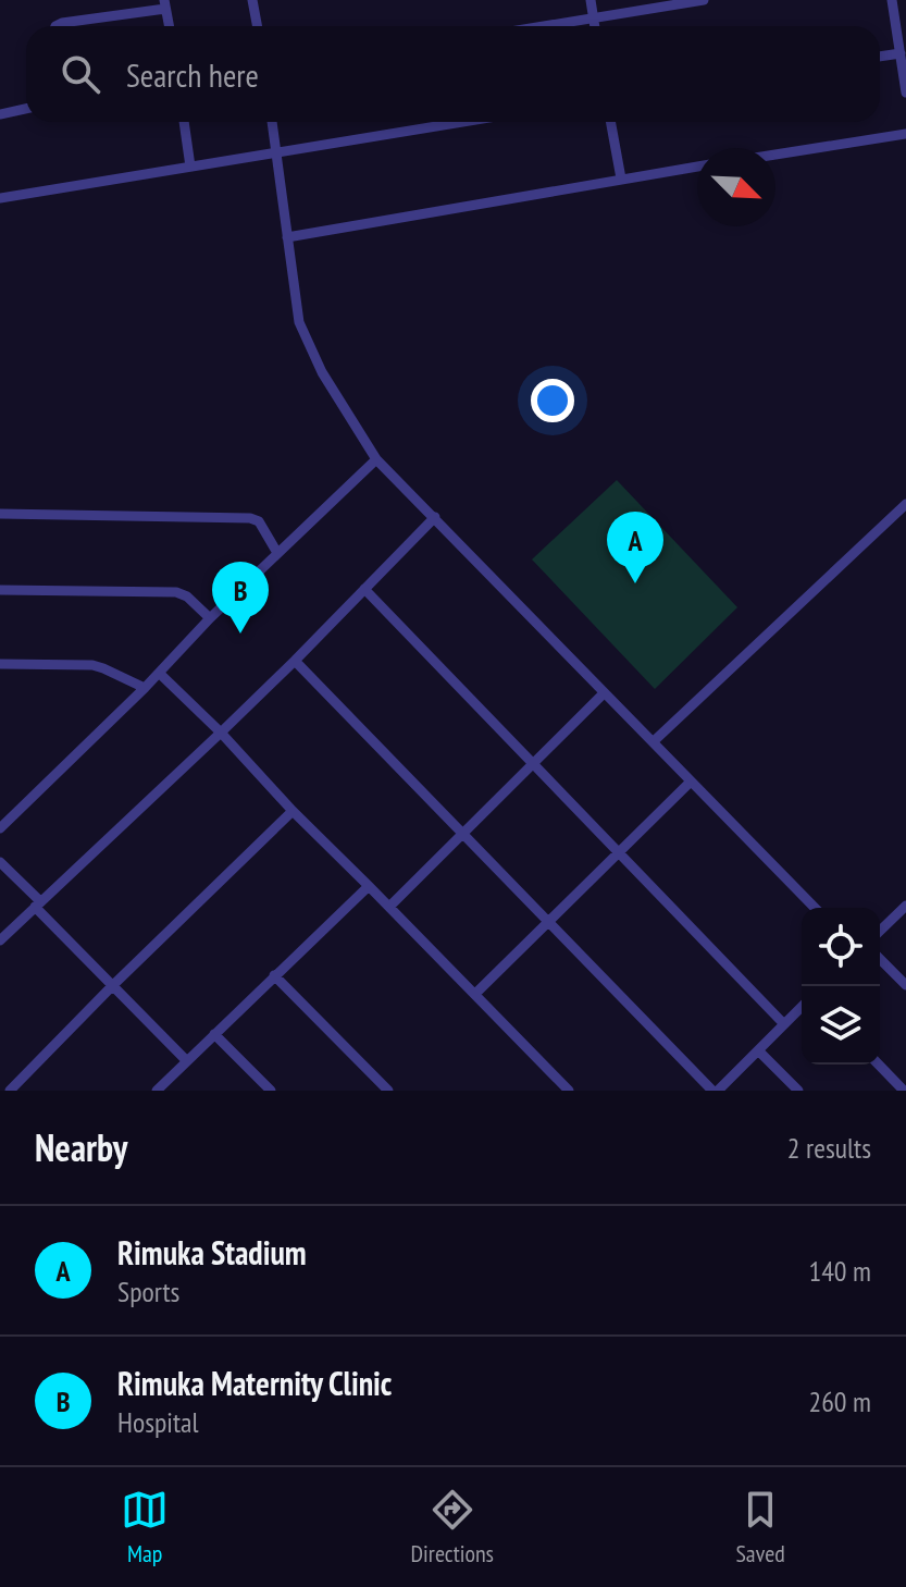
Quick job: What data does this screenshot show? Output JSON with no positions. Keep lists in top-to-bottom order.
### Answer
{
  "north": "bottom right",
  "page": {
    "search": "Search here",
    "pins": ["A", "B"],
    "heading": ["Nearby", "2 results"],
    "list": [
      {
        "mark": "A",
        "name": "Rimuka Stadium",
        "note": "Sports",
        "value": "140 m"
      },
      {
        "mark": "B",
        "name": "Rimuka Maternity Clinic",
        "note": "Hospital",
        "value": "260 m"
      }
    ],
    "nav": ["Map", "Directions", "Saved"]
  }
}
